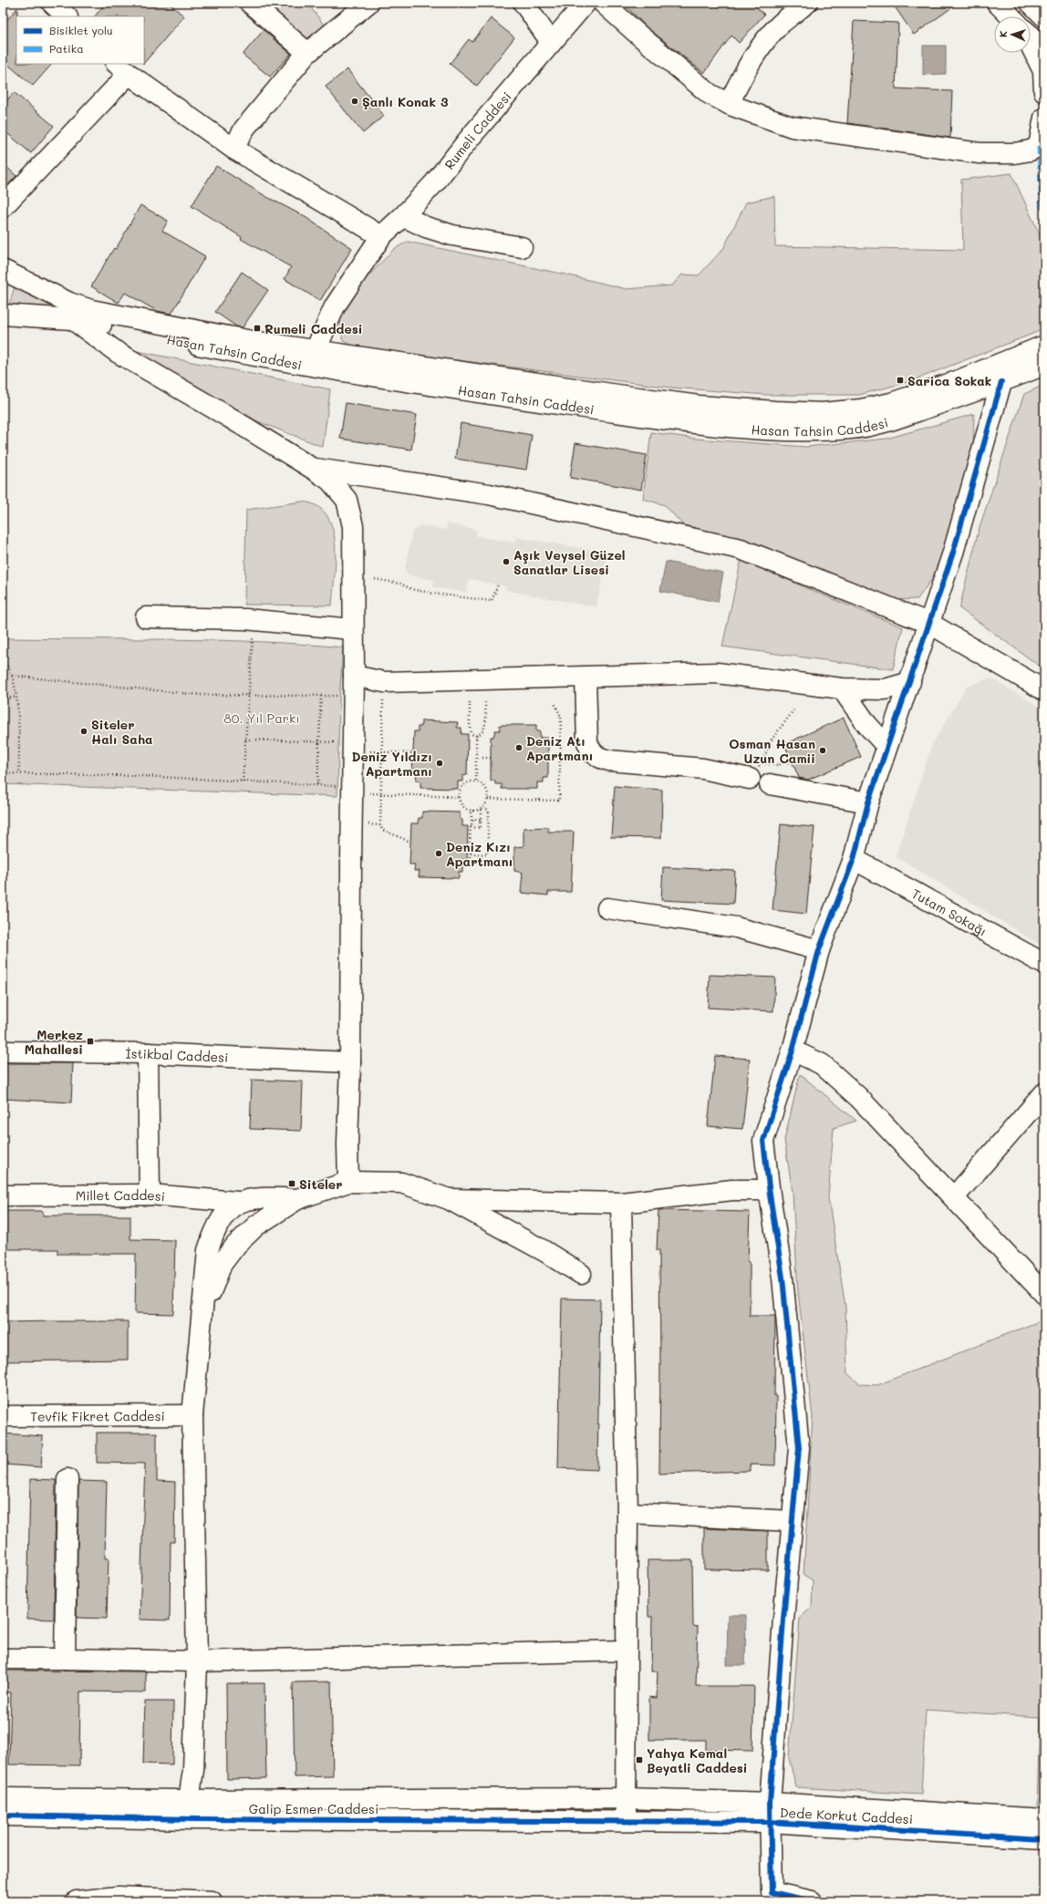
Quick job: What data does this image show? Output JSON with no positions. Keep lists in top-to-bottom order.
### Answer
{
  "streets": {
    "street": [
      "Rumeli Caddesi",
      "Hasan Tahsin Caddesi",
      "Tutam Sokağı",
      "İstikbal Caddesi",
      "Millet Caddesi",
      "Tevfik Fikret Caddesi",
      "Galip Esmer Caddesi",
      "Dede Korkut Caddesi"
    ]
  },
  "crossings": [
    ["Rumeli Caddesi", "Hasan Tahsin Caddesi"],
    ["Galip Esmer Caddesi", "Dede Korkut Caddesi"]
  ],
  "parks": ["80. Yıl Parkı"],
  "places": {
    "other": [
      "Şanlı Konak 3",
      "Aşık Veysel Güzel Sanatlar Lisesi",
      "Siteler Halı Saha",
      "Deniz Atı Apartmanı",
      "Osman Hasan Uzun Camii",
      "Deniz Yıldızı Apartmanı",
      "Deniz Kızı Apartmanı"
    ],
    "transit": [
      "Rumeli Caddesi",
      "Sarica Sokak",
      "Merkez Mahallesi",
      "Siteler",
      "Yahya Kemal Beyatli Caddesi"
    ]
  },
  "legend": ["Bisiklet yolu", "Patika"],
  "north": "left"
}
